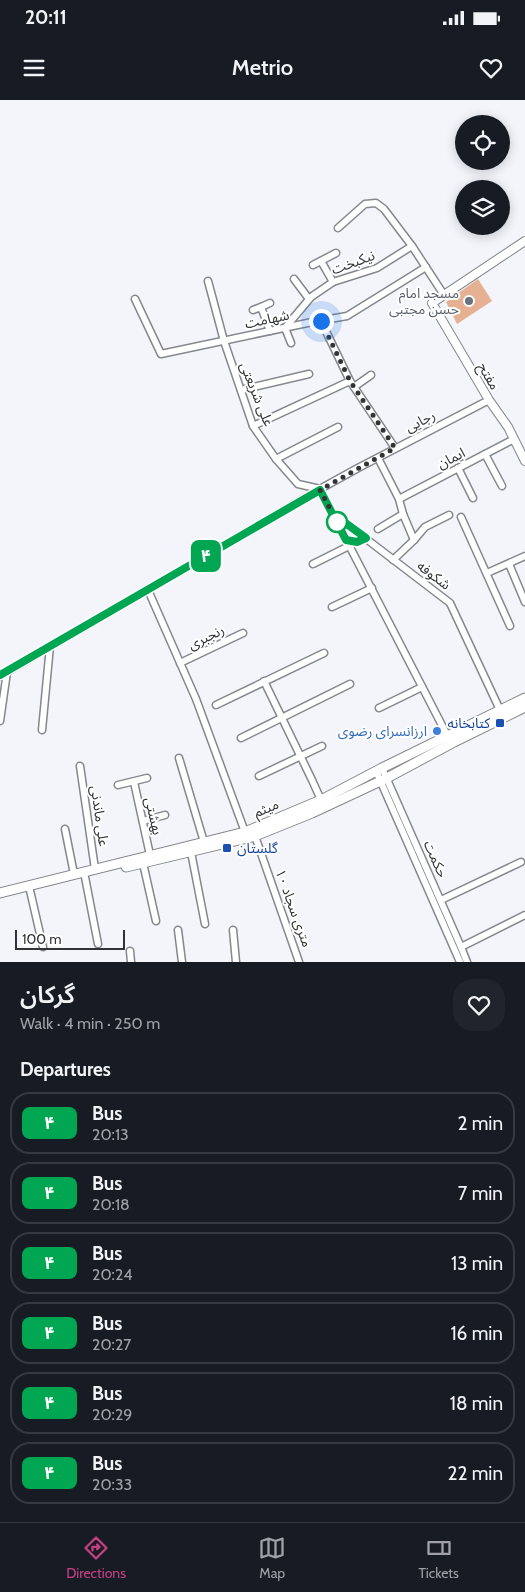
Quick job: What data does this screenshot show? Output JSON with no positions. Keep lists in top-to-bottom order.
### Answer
{
  "streets": {
    "main road": ["میثم"],
    "street": [
      "نیکبخت",
      "شهامت",
      "مفتح",
      "علی شریعتی",
      "رجایی",
      "ایمان",
      "شکوفه",
      "رنجبری",
      "علی ماندنی",
      "بهشتی",
      "حکمت",
      "۱۰ متری سجاد"
    ]
  },
  "crossings": [
    ["نیکبخت", "شهامت"],
    ["شهامت", "علی شریعتی"],
    ["مفتح", "رجایی"],
    ["مفتح", "ایمان"],
    ["علی شریعتی", "رجایی"],
    ["رجایی", "شکوفه"],
    ["ایمان", "شکوفه"],
    ["شکوفه", "میثم"],
    ["میثم", "علی ماندنی"],
    ["میثم", "بهشتی"],
    ["میثم", "حکمت"],
    ["میثم", "۱۰ متری سجاد"]
  ],
  "places": {
    "other": ["مسجد امام حسن مجتبی", "ارزانسرای رضوی"],
    "transit": ["کتابخانه", "گلستان"]
  },
  "lines": ["bus line ۴"],
  "scale_bar": "100 m",
  "page": {
    "status": "20:11",
    "header": "Metrio",
    "on_map": "۴",
    "scale": "100 m",
    "heading": [
      ["گرکان", "Walk · 4 min · 250 m"],
      "Departures"
    ],
    "list": [
      {
        "mark": "۴",
        "name": "Bus",
        "note": "20:13",
        "value": "2 min"
      },
      {
        "mark": "۴",
        "name": "Bus",
        "note": "20:18",
        "value": "7 min"
      },
      {
        "mark": "۴",
        "name": "Bus",
        "note": "20:24",
        "value": "13 min"
      },
      {
        "mark": "۴",
        "name": "Bus",
        "note": "20:27",
        "value": "16 min"
      },
      {
        "mark": "۴",
        "name": "Bus",
        "note": "20:29",
        "value": "18 min"
      },
      {
        "mark": "۴",
        "name": "Bus",
        "note": "20:33",
        "value": "22 min"
      }
    ],
    "tabs": ["Directions", "Map", "Tickets"]
  }
}
